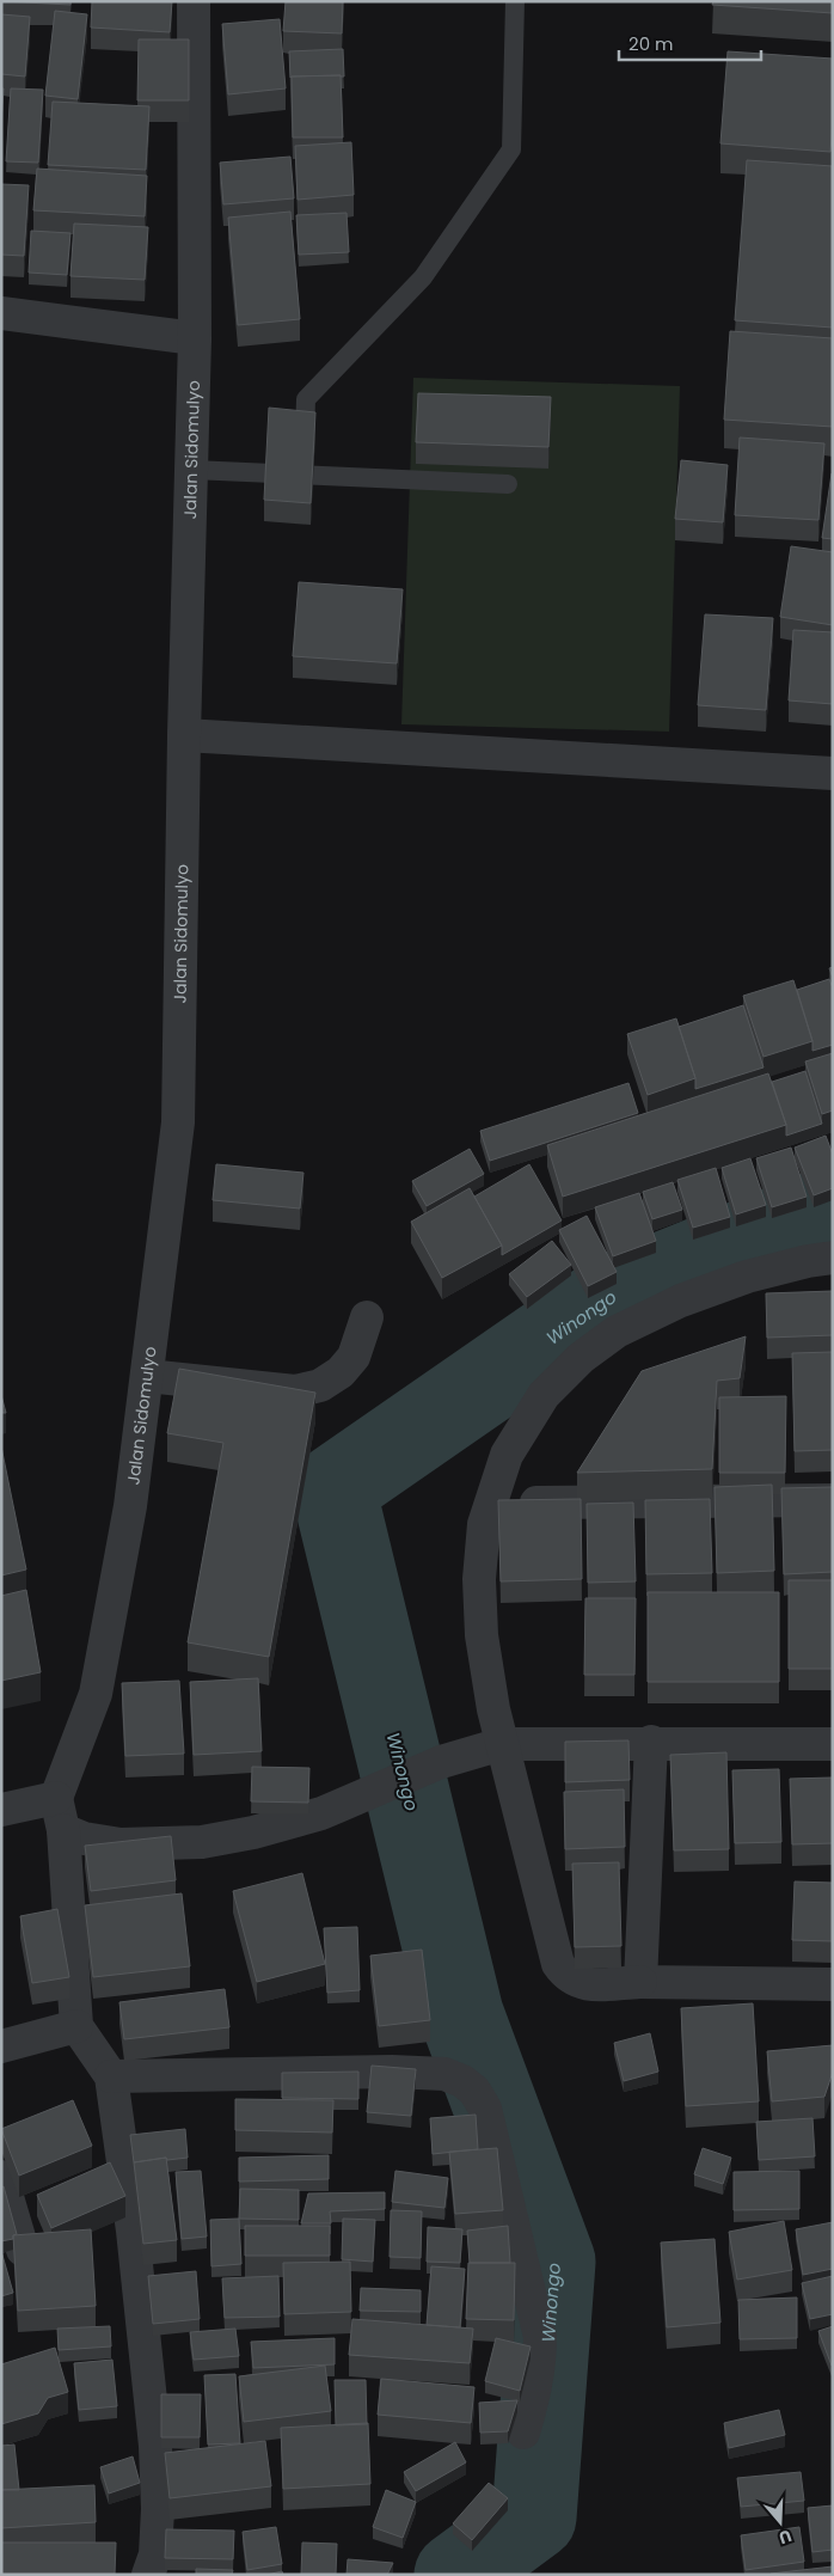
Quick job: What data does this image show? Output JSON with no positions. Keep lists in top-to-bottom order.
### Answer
{
  "streets": {
    "street": ["Jalan Sidomulyo"]
  },
  "water": ["Winongo"],
  "scale_bar": "20 m",
  "north": "bottom"
}
